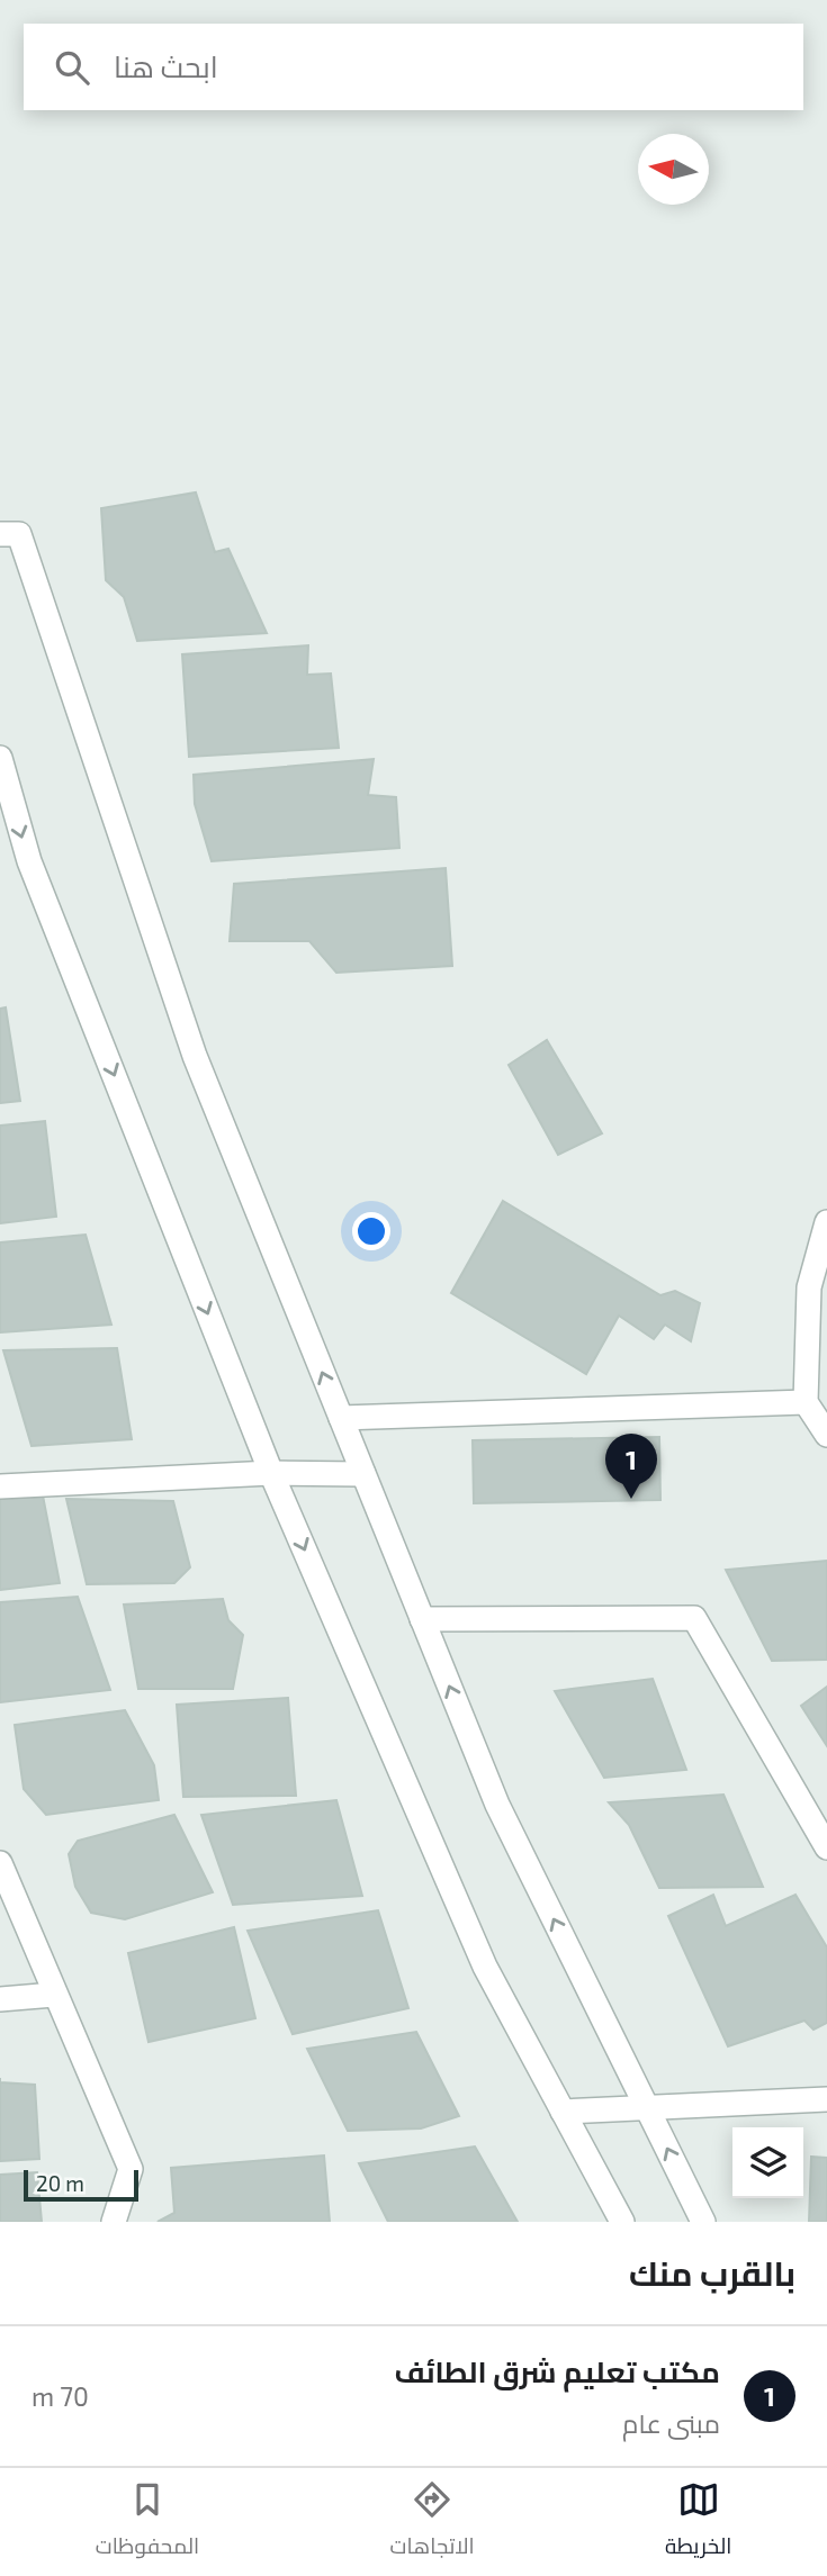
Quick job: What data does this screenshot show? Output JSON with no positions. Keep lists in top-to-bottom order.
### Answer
{
  "scale_bar": "20 m",
  "north": "left",
  "page": {
    "search": "ابحث هنا",
    "pins": "1",
    "scale": "20 m",
    "heading": "بالقرب منك",
    "list": [
      {
        "mark": "1",
        "name": "مكتب تعليم شرق الطائف",
        "note": "مبنى عام",
        "value": "70 m"
      }
    ],
    "nav": ["الخريطة", "الاتجاهات", "المحفوظات"]
  }
}
